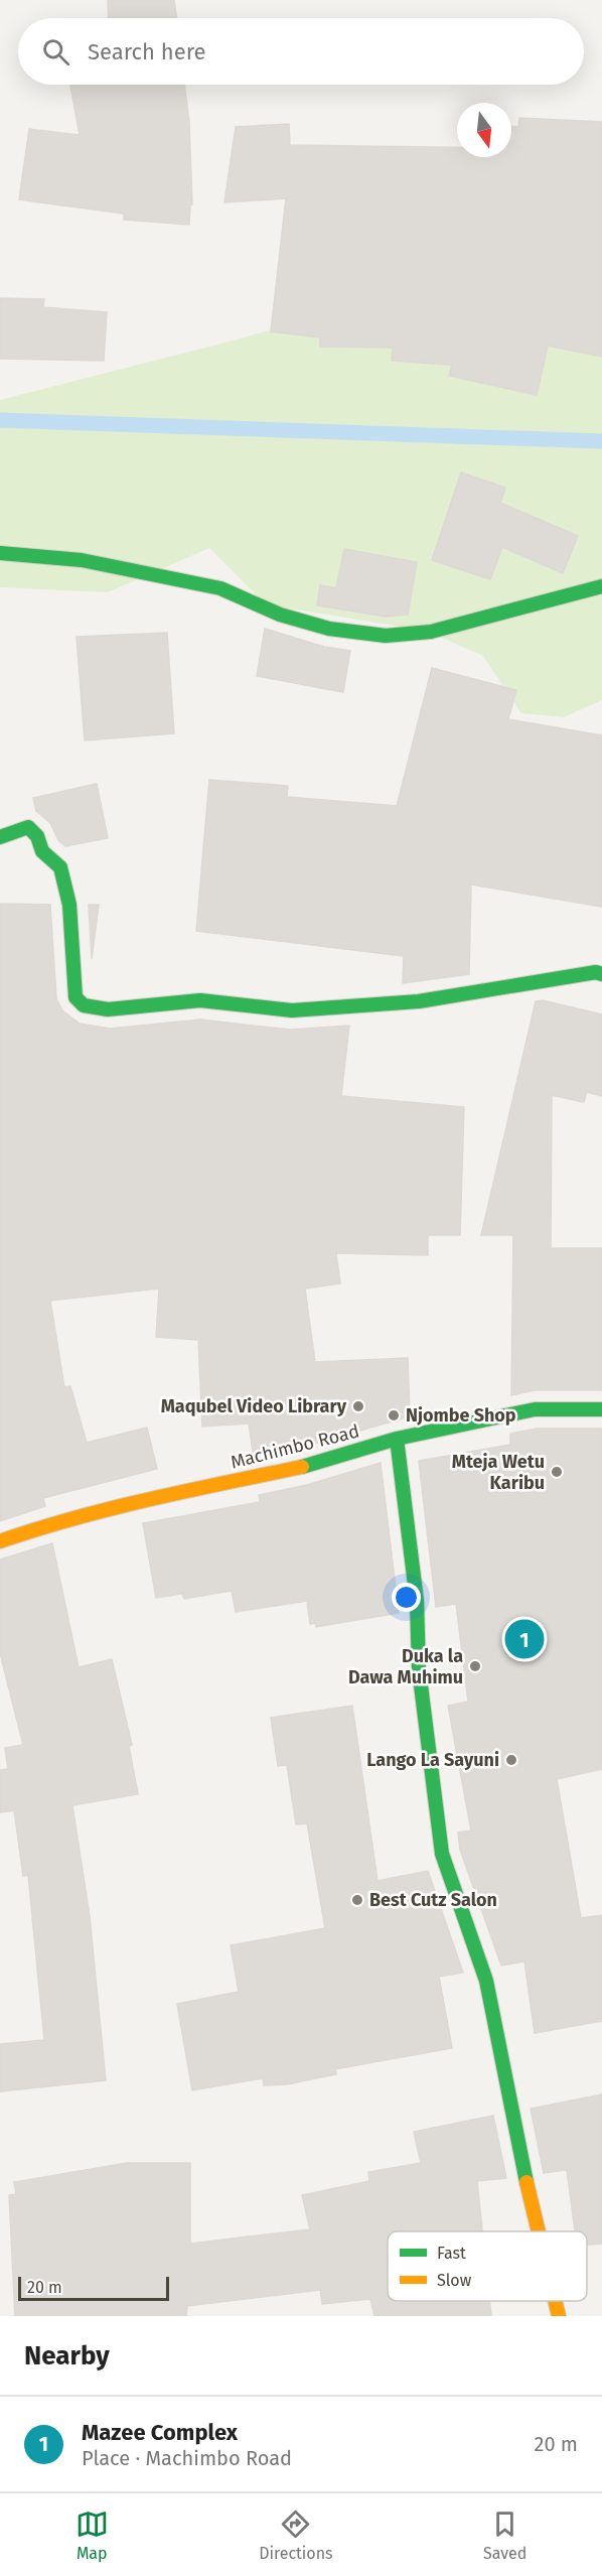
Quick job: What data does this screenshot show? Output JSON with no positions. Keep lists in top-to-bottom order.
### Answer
{
  "streets": {
    "street": ["Machimbo Road"]
  },
  "places": [
    "Maqubel Video Library",
    "Njombe Shop",
    "Mteja Wetu Karibu",
    "Duka la Dawa Muhimu",
    "Lango La Sayuni",
    "Best Cutz Salon"
  ],
  "legend": ["Fast", "Slow"],
  "scale_bar": "20 m",
  "north": "bottom",
  "page": {
    "search": "Search here",
    "pins": "1",
    "scale": "20 m",
    "heading": "Nearby",
    "list": [
      {
        "mark": "1",
        "name": "Mazee Complex",
        "note": "Place · Machimbo Road",
        "value": "20 m"
      }
    ],
    "nav": ["Map", "Directions", "Saved"]
  }
}
